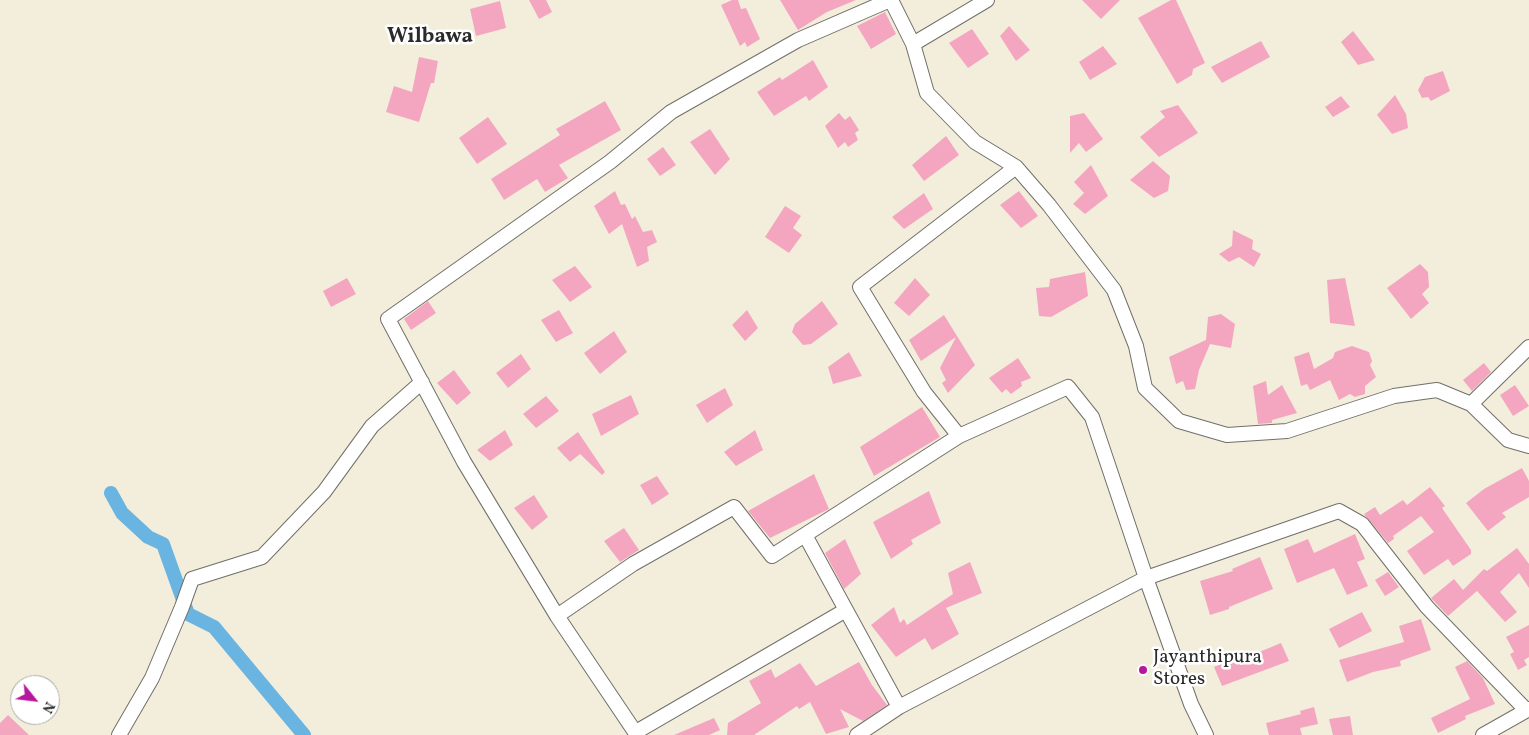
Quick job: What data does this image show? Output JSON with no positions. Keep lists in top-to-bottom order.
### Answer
{
  "districts": ["Wilbawa"],
  "places": ["Jayanthipura Stores"],
  "north": "bottom right"
}
